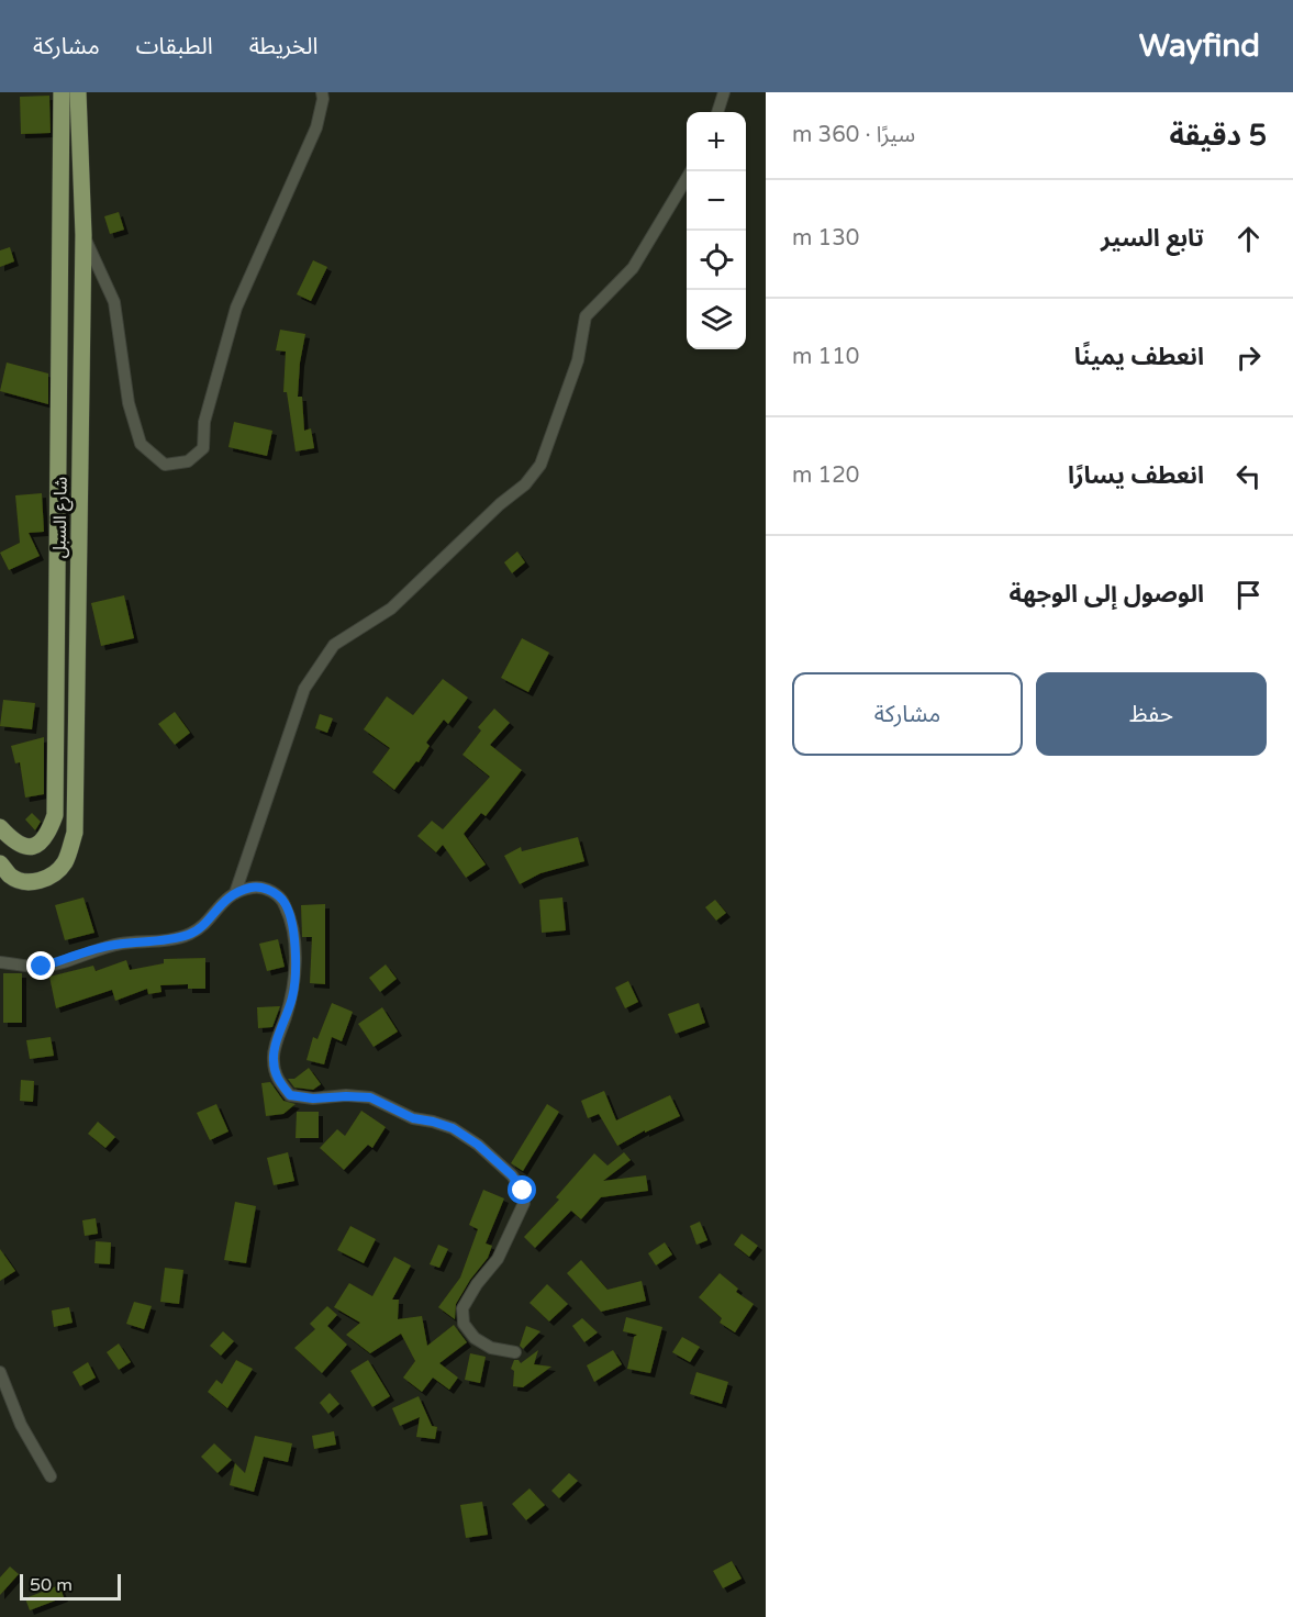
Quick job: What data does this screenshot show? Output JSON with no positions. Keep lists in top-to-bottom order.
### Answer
{
  "streets": {
    "main road": ["شارع السبل"]
  },
  "scale_bar": "50 m",
  "page": {
    "header": "Wayfind",
    "nav": ["الخريطة", "الطبقات", "مشاركة"],
    "heading": ["5 دقيقة", "سيرًا · 360 m"],
    "map_buttons": ["+", "−"],
    "list": [
      ["تابع السير", "130 m"],
      ["انعطف يمينًا", "110 m"],
      ["انعطف يسارًا", "120 m"],
      "الوصول إلى الوجهة"
    ],
    "buttons": ["حفظ", "مشاركة"],
    "scale": "50 m"
  }
}
